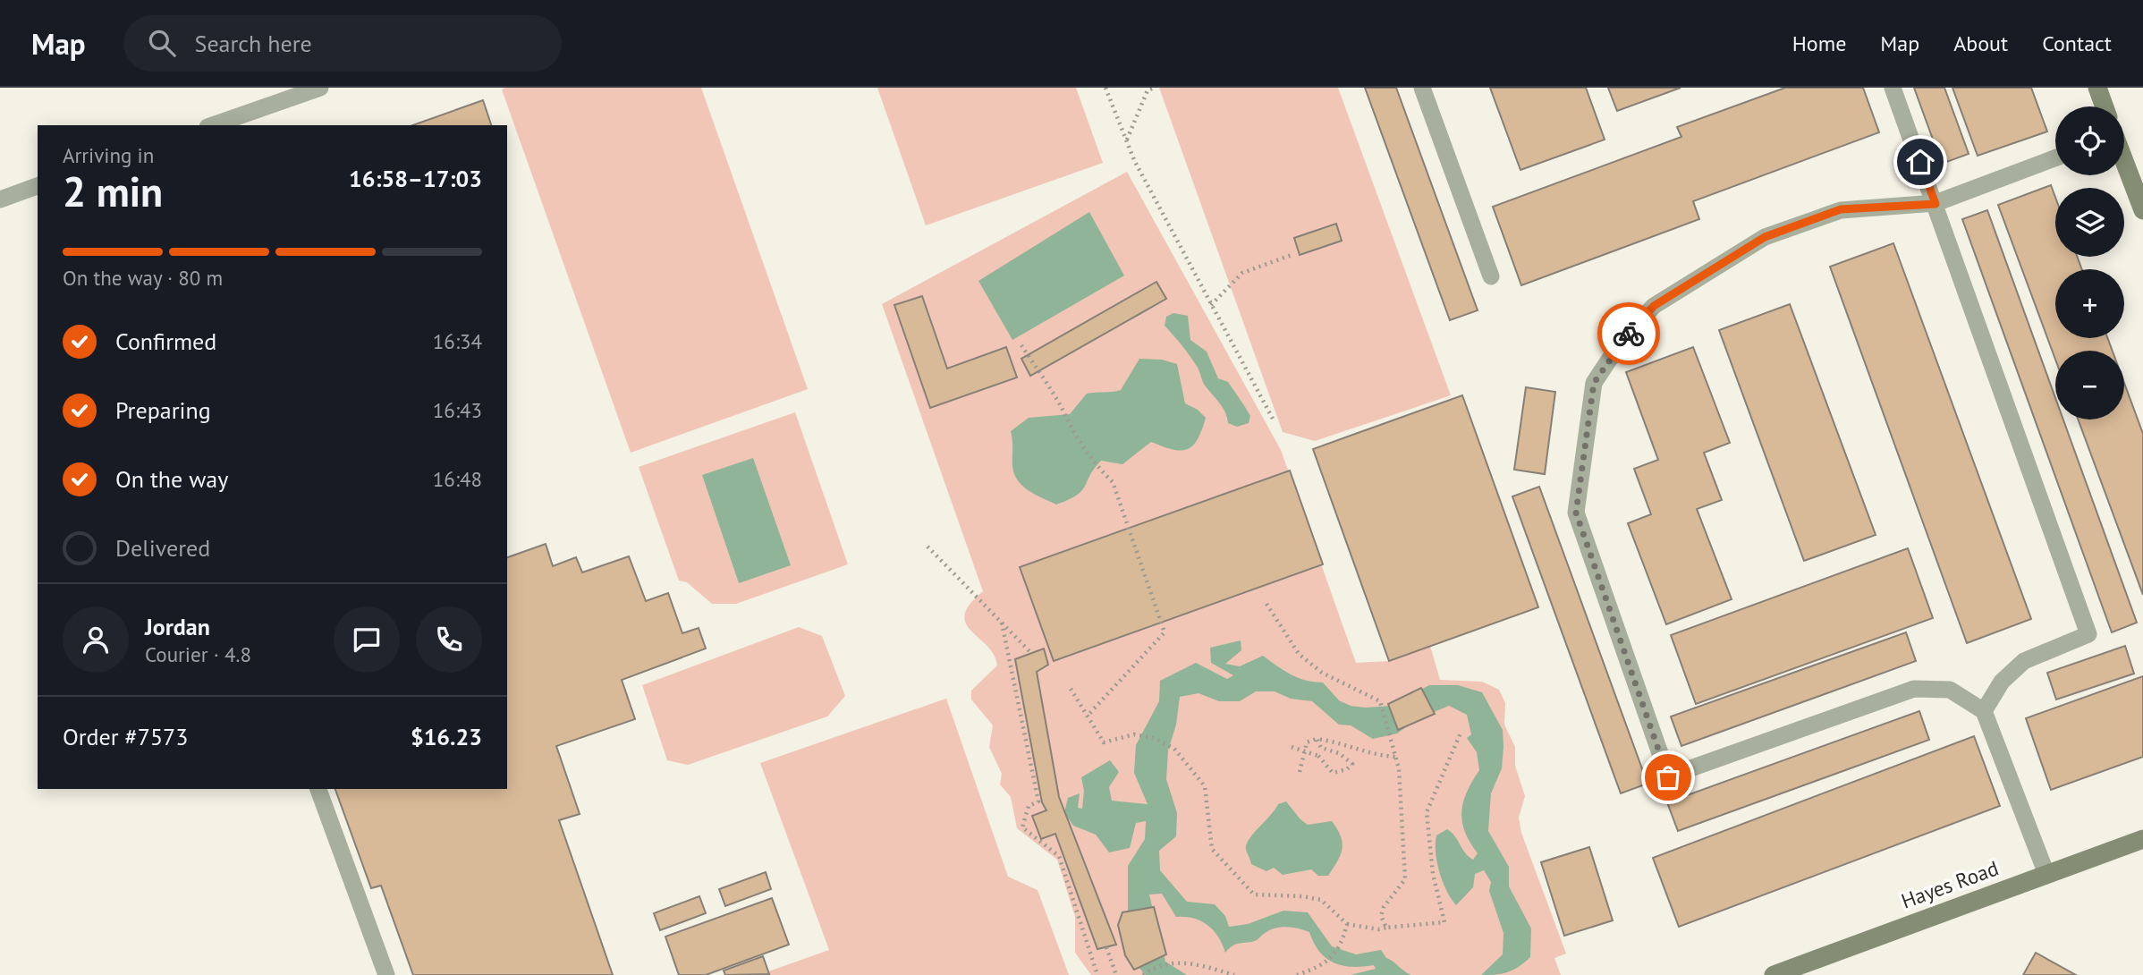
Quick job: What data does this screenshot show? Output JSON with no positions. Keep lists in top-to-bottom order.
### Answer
{
  "streets": {
    "street": ["Hayes Road"]
  },
  "page": {
    "header": "Map",
    "search": "Search here",
    "nav": [
      "Home",
      "Map",
      "About",
      "Contact"
    ],
    "map_buttons": ["+", "−"],
    "heading": ["2 min", "Arriving in", "16:58–17:03"],
    "panel": [
      "Jordan",
      "Courier · 4.8",
      "Order #7573",
      "$16.23"
    ],
    "bar": "On the way · 80 m",
    "list": [
      ["Confirmed", "16:34"],
      ["Preparing", "16:43"],
      ["On the way", "16:48"],
      "Delivered"
    ]
  }
}
